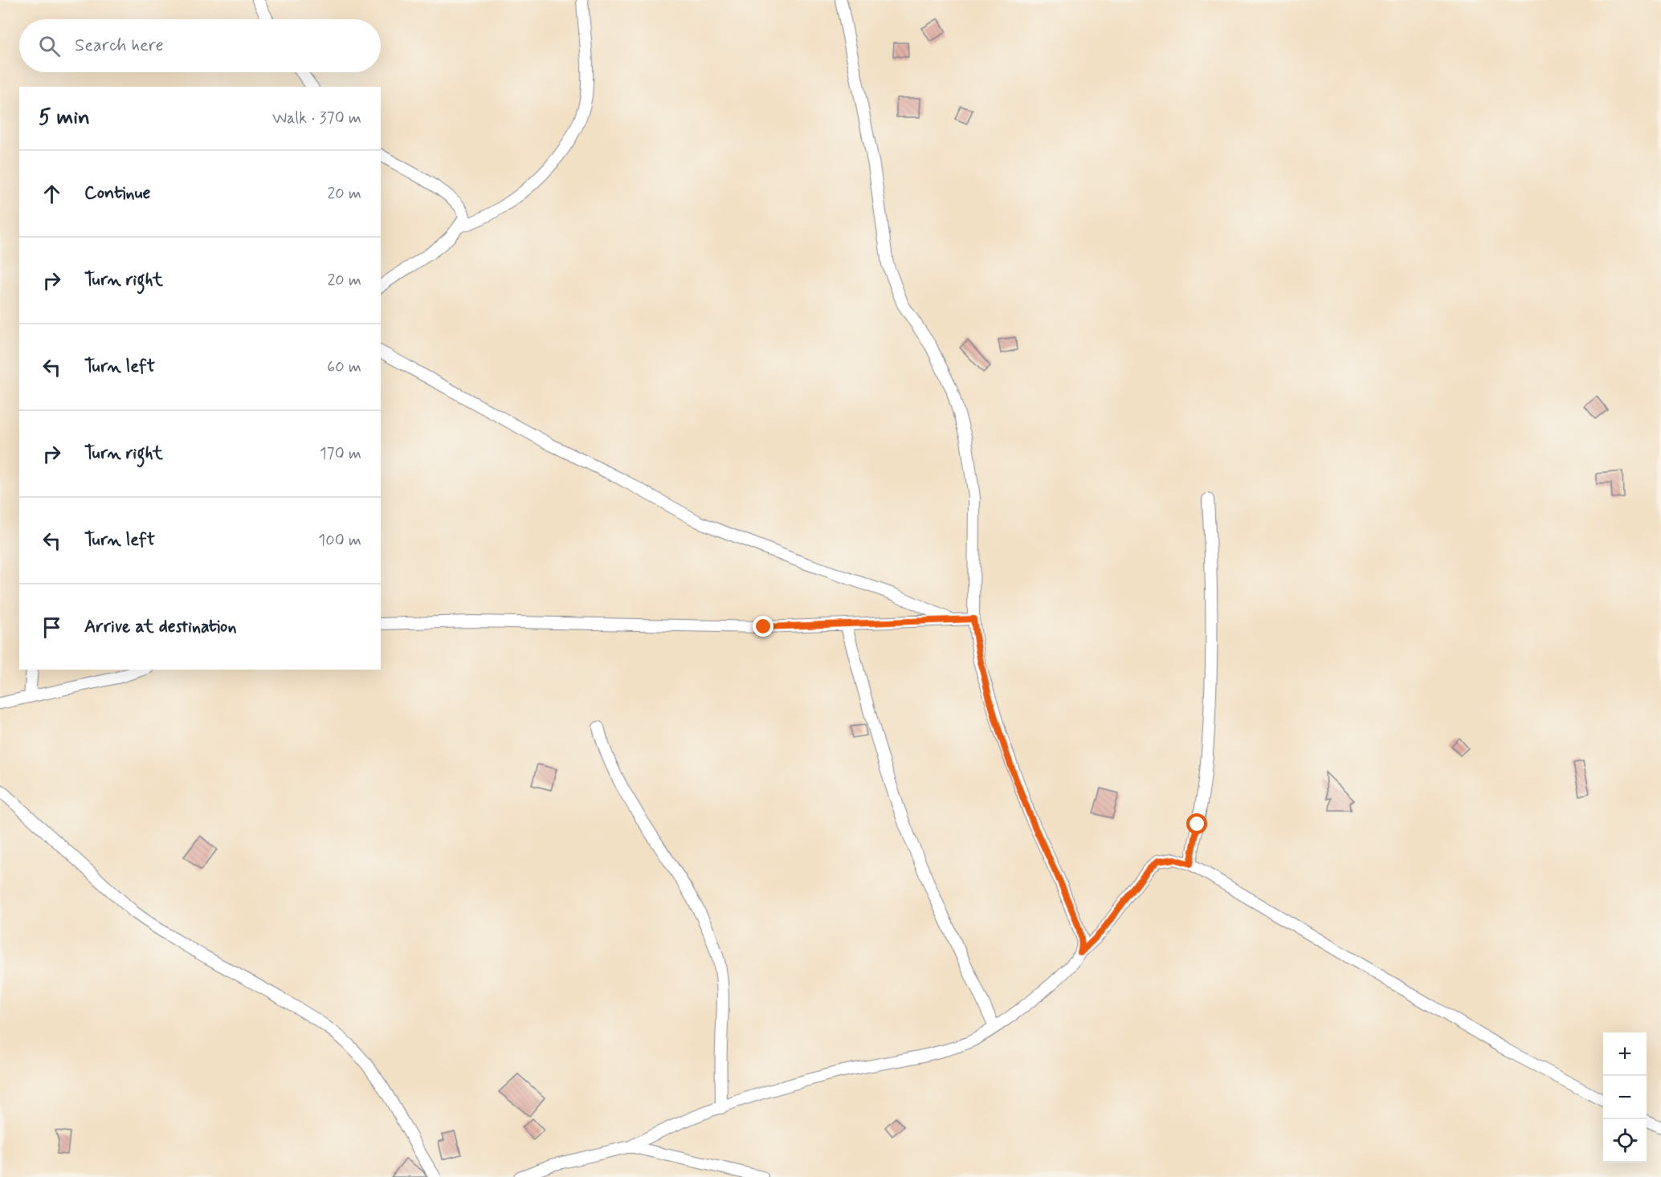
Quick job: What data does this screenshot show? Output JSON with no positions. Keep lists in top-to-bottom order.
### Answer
{
  "page": {
    "search": "Search here",
    "heading": ["5 min", "Walk · 370 m"],
    "list": [
      ["Continue", "20 m"],
      ["Turn right", "20 m"],
      ["Turn left", "60 m"],
      ["Turn right", "170 m"],
      ["Turn left", "100 m"],
      "Arrive at destination"
    ],
    "map_buttons": ["+", "−"]
  }
}
